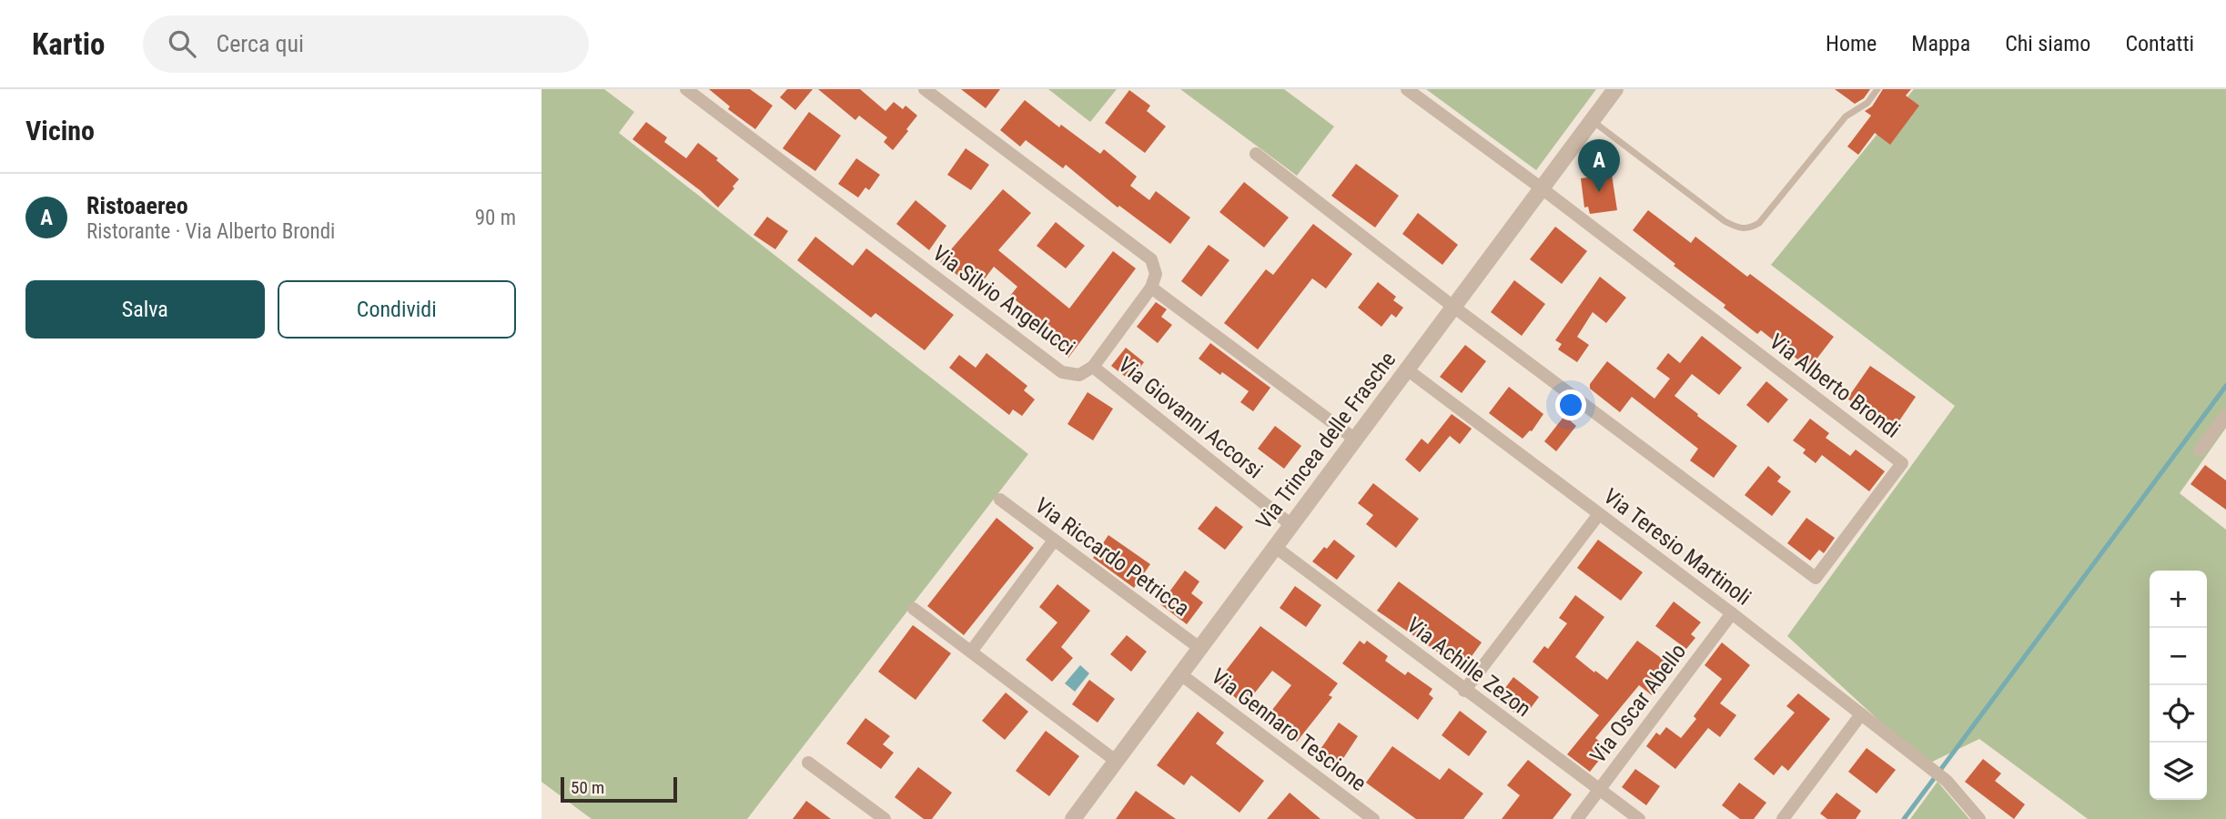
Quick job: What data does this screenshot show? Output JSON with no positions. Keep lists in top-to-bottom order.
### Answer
{
  "streets": {
    "street": [
      "Via Silvio Angelucci",
      "Via Alberto Brondi",
      "Via Giovanni Accorsi",
      "Via Trincea delle Frasche",
      "Via Teresio Martinoli",
      "Via Riccardo Petricca",
      "Via Achille Zezon",
      "Via Oscar Abello",
      "Via Gennaro Tescione"
    ]
  },
  "crossings": [
    ["Via Silvio Angelucci", "Via Giovanni Accorsi"],
    ["Via Alberto Brondi", "Via Trincea delle Frasche"],
    ["Via Giovanni Accorsi", "Via Trincea delle Frasche"],
    ["Via Trincea delle Frasche", "Via Teresio Martinoli"],
    ["Via Trincea delle Frasche", "Via Riccardo Petricca"],
    ["Via Trincea delle Frasche", "Via Achille Zezon"],
    ["Via Trincea delle Frasche", "Via Gennaro Tescione"],
    ["Via Teresio Martinoli", "Via Oscar Abello"],
    ["Via Achille Zezon", "Via Oscar Abello"]
  ],
  "scale_bar": "50 m",
  "page": {
    "header": "Kartio",
    "search": "Cerca qui",
    "nav": [
      "Home",
      "Mappa",
      "Chi siamo",
      "Contatti"
    ],
    "heading": "Vicino",
    "pins": "A",
    "list": [
      {
        "mark": "A",
        "name": "Ristoaereo",
        "note": "Ristorante · Via Alberto Brondi",
        "value": "90 m"
      }
    ],
    "buttons": ["Salva", "Condividi"],
    "map_buttons": ["+", "−"],
    "scale": "50 m"
  }
}
